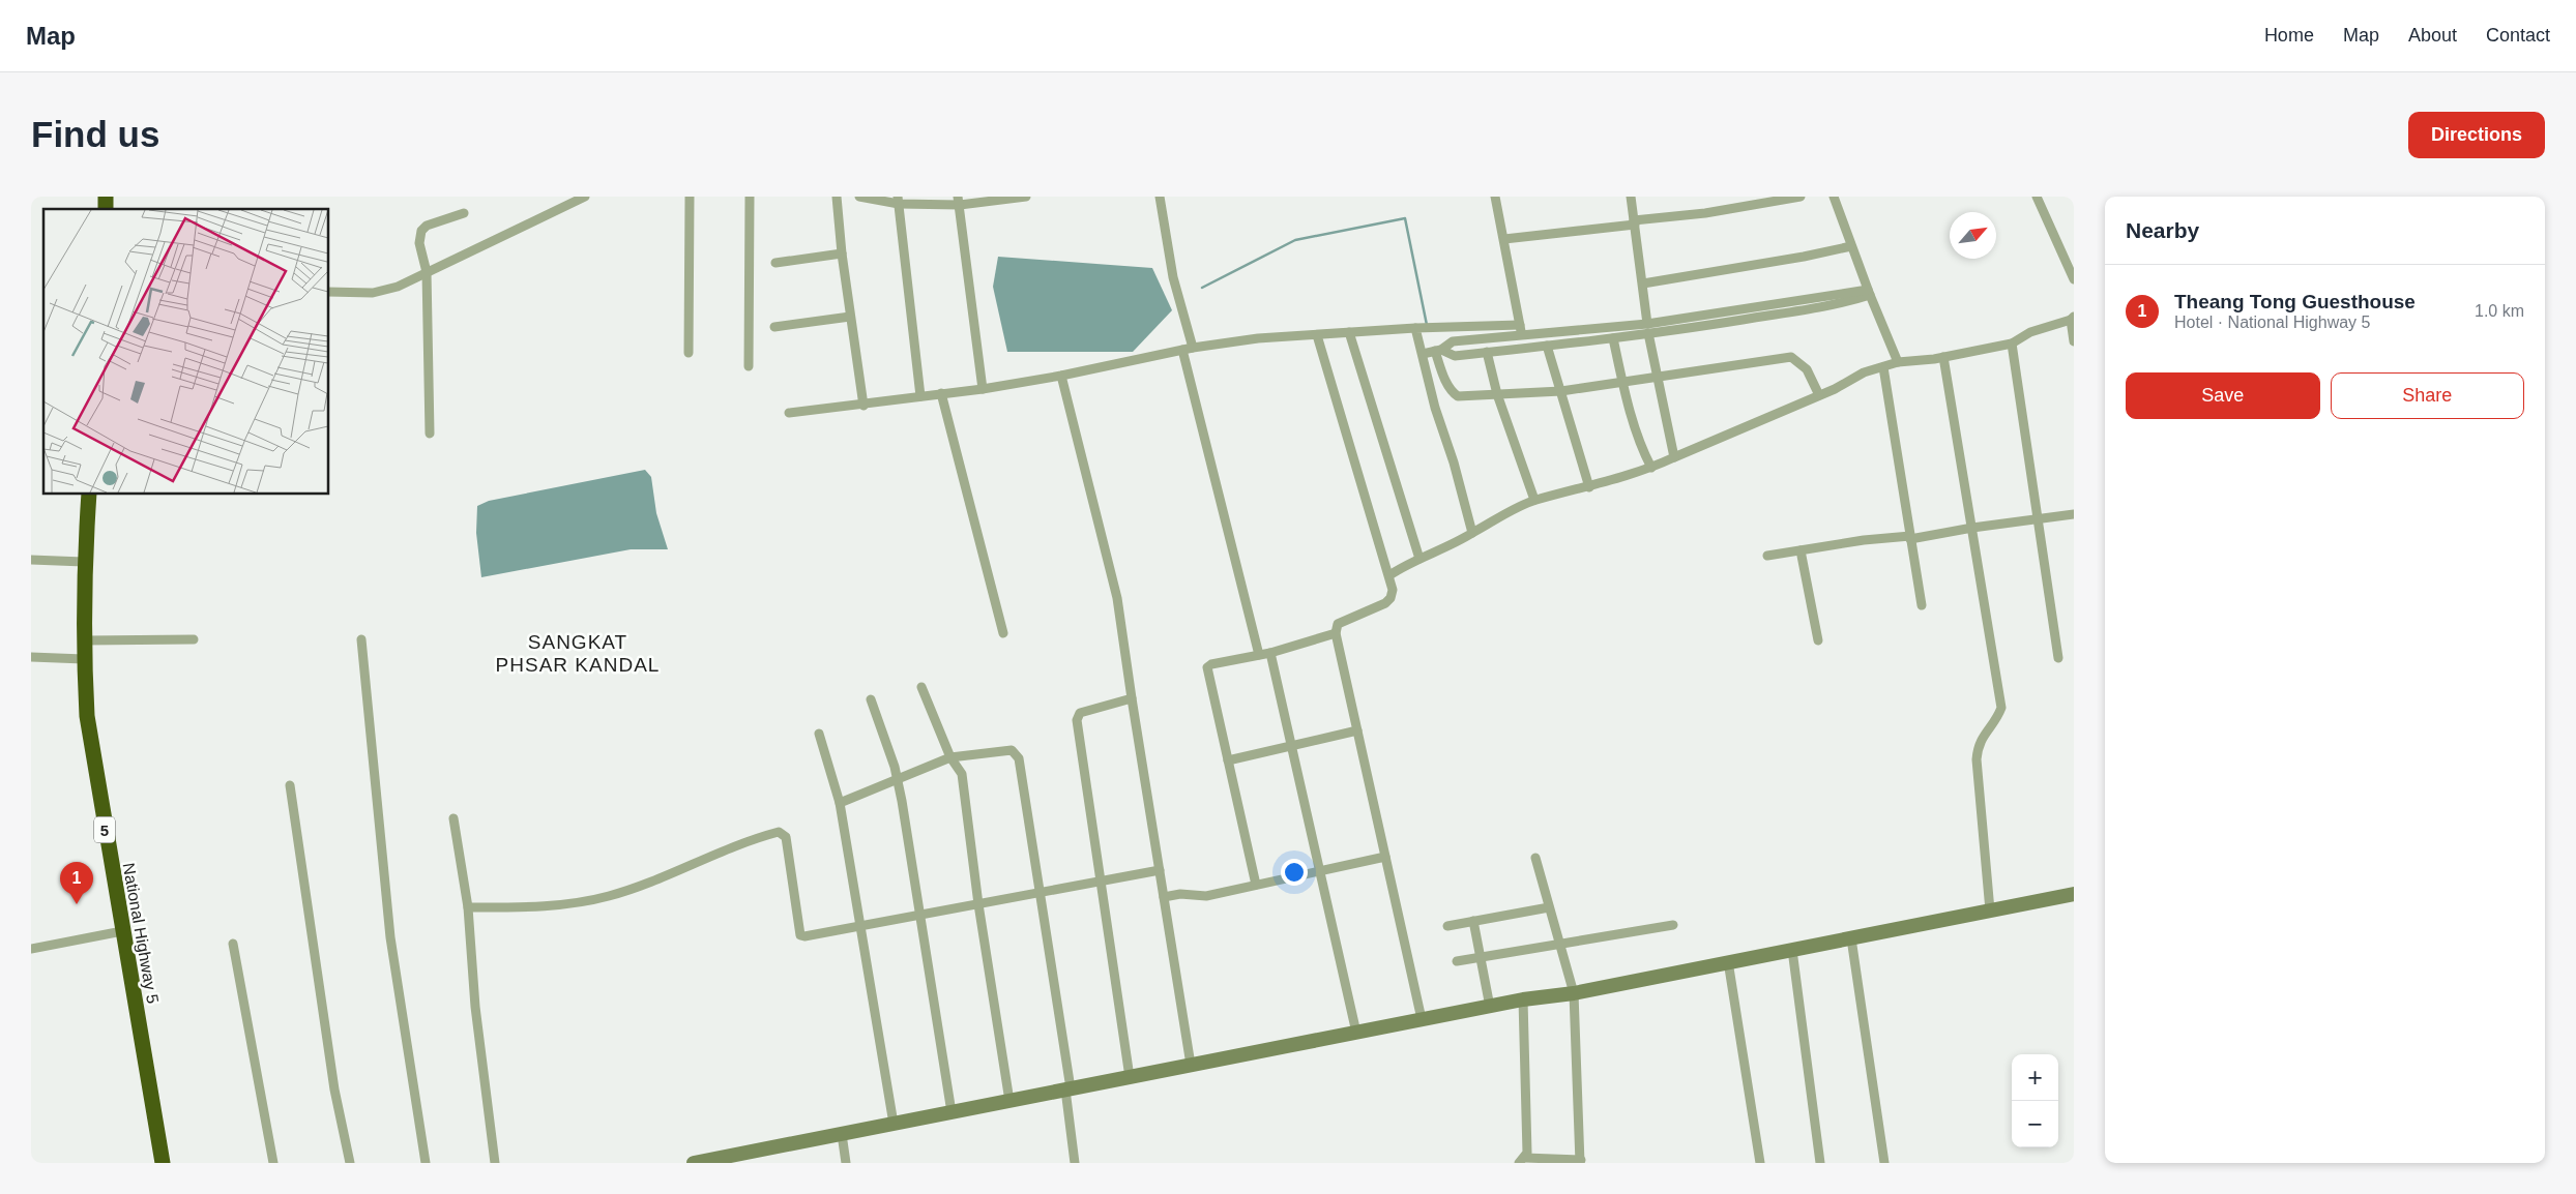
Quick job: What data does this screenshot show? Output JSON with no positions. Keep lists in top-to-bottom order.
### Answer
{
  "streets": {
    "highway": ["5", "National Highway 5"]
  },
  "districts": ["SANGKAT PHSAR KANDAL"],
  "north": "top right",
  "page": {
    "header": "Map",
    "nav": [
      "Home",
      "Map",
      "About",
      "Contact"
    ],
    "buttons": [
      "Directions",
      ["Save", "Share"]
    ],
    "title": "Find us",
    "heading": "Nearby",
    "list": [
      {
        "mark": "1",
        "name": "Theang Tong Guesthouse",
        "note": "Hotel · National Highway 5",
        "value": "1.0 km"
      }
    ],
    "pins": "1",
    "map_buttons": ["+", "−"]
  }
}
